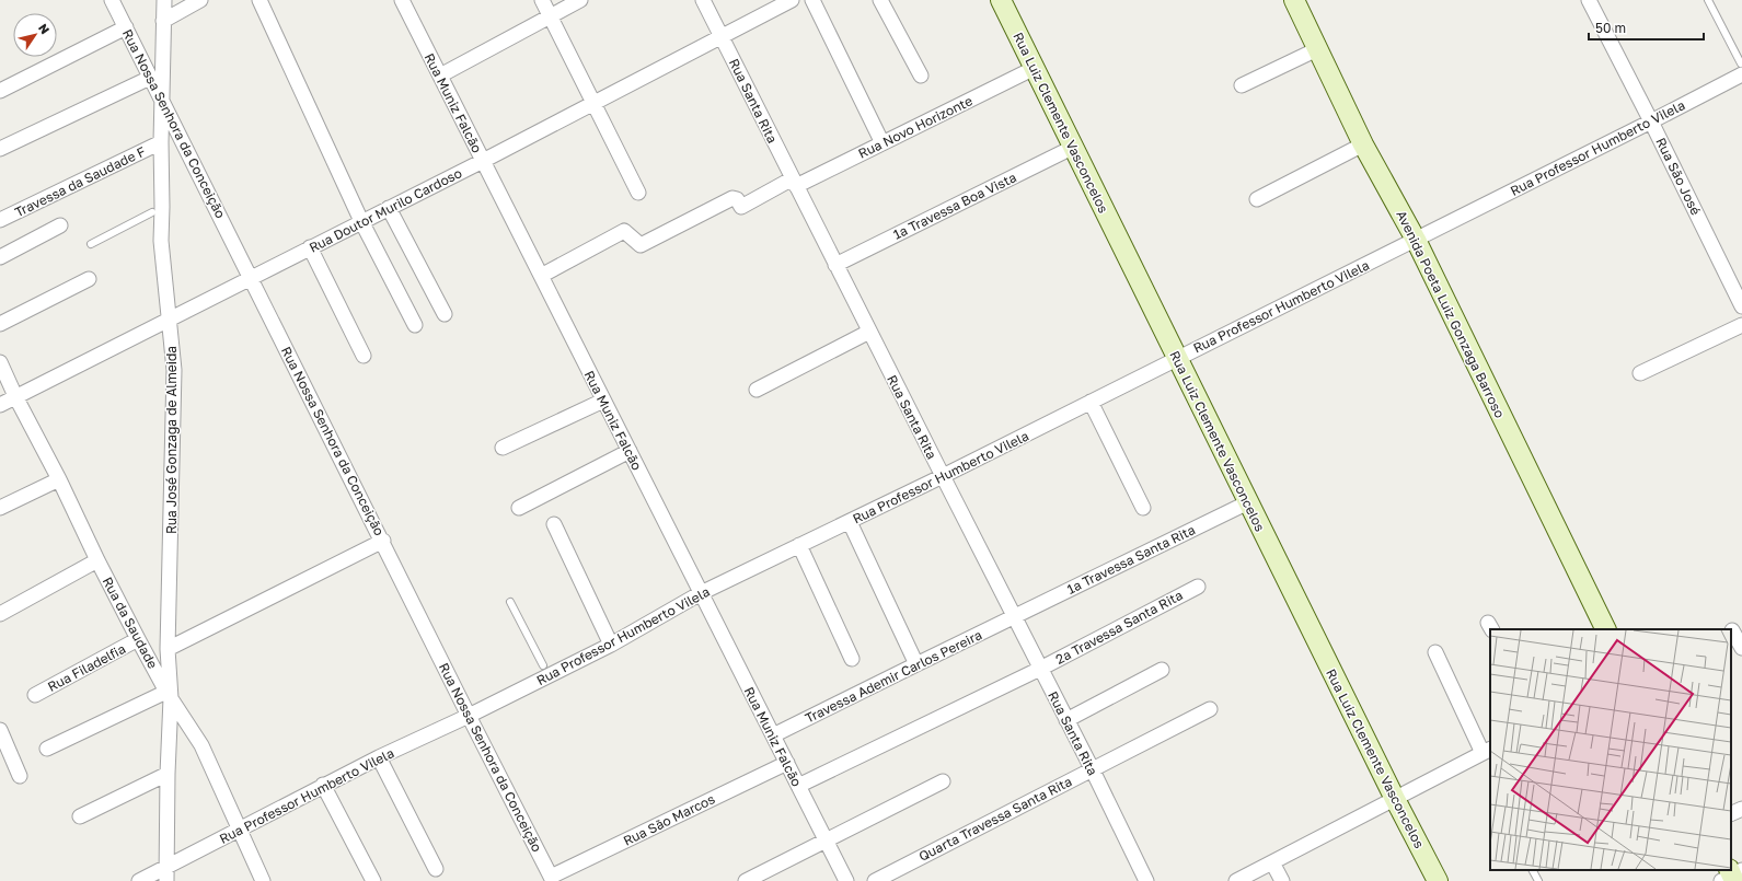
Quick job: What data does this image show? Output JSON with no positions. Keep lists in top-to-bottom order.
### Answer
{
  "streets": {
    "street": [
      "Rua Santa Rita",
      "Rua Muniz Falcão",
      "Rua Luiz Clemente Vasconcelos",
      "Rua Nossa Senhora da Conceição",
      "Rua Novo Horizonte",
      "Rua Professor Humberto Vilela",
      "Rua São José",
      "Travessa da Saudade F",
      "1ª Travessa Boa Vista",
      "Rua Doutor Murilo Cardoso",
      "Avenida Poeta Luiz Gonzaga Barroso",
      "Rua José Gonzaga de Almeida",
      "1ª Travessa Santa Rita",
      "Rua da Saudade",
      "2ª Travessa Santa Rita",
      "Rua Filadelfia",
      "Travessa Ademir Carlos Pereira",
      "Quarta Travessa Santa Rita",
      "Rua São Marcos"
    ]
  },
  "crossings": [
    ["Rua Santa Rita", "Rua Novo Horizonte"],
    ["Rua Santa Rita", "Rua Professor Humberto Vilela"],
    ["Rua Santa Rita", "1ª Travessa Boa Vista"],
    ["Rua Santa Rita", "Rua Doutor Murilo Cardoso"],
    ["Rua Santa Rita", "1ª Travessa Santa Rita"],
    ["Rua Santa Rita", "2ª Travessa Santa Rita"],
    ["Rua Santa Rita", "Travessa Ademir Carlos Pereira"],
    ["Rua Santa Rita", "Quarta Travessa Santa Rita"],
    ["Rua Muniz Falcão", "Rua Novo Horizonte"],
    ["Rua Muniz Falcão", "Rua Professor Humberto Vilela"],
    ["Rua Muniz Falcão", "Rua Doutor Murilo Cardoso"],
    ["Rua Muniz Falcão", "2ª Travessa Santa Rita"],
    ["Rua Muniz Falcão", "Travessa Ademir Carlos Pereira"],
    ["Rua Muniz Falcão", "Rua São Marcos"],
    ["Rua Luiz Clemente Vasconcelos", "Rua Novo Horizonte"],
    ["Rua Luiz Clemente Vasconcelos", "Rua Professor Humberto Vilela"],
    ["Rua Luiz Clemente Vasconcelos", "1ª Travessa Boa Vista"],
    ["Rua Luiz Clemente Vasconcelos", "1ª Travessa Santa Rita"],
    ["Rua Nossa Senhora da Conceição", "Rua Professor Humberto Vilela"],
    ["Rua Nossa Senhora da Conceição", "Rua Doutor Murilo Cardoso"],
    ["Rua Nossa Senhora da Conceição", "Rua José Gonzaga de Almeida"],
    ["Rua Nossa Senhora da Conceição", "Rua São Marcos"],
    ["Rua Professor Humberto Vilela", "Rua São José"],
    ["Rua Professor Humberto Vilela", "Avenida Poeta Luiz Gonzaga Barroso"],
    ["Rua Professor Humberto Vilela", "Rua José Gonzaga de Almeida"],
    ["Rua Professor Humberto Vilela", "Rua da Saudade"],
    ["Travessa da Saudade F", "Rua José Gonzaga de Almeida"],
    ["Rua Doutor Murilo Cardoso", "Rua José Gonzaga de Almeida"],
    ["Rua Doutor Murilo Cardoso", "Rua da Saudade"],
    ["Rua José Gonzaga de Almeida", "Rua da Saudade"],
    ["1ª Travessa Santa Rita", "Travessa Ademir Carlos Pereira"],
    ["Rua da Saudade", "Rua Filadelfia"]
  ],
  "scale_bar": "50 m",
  "north": "top right"
}
